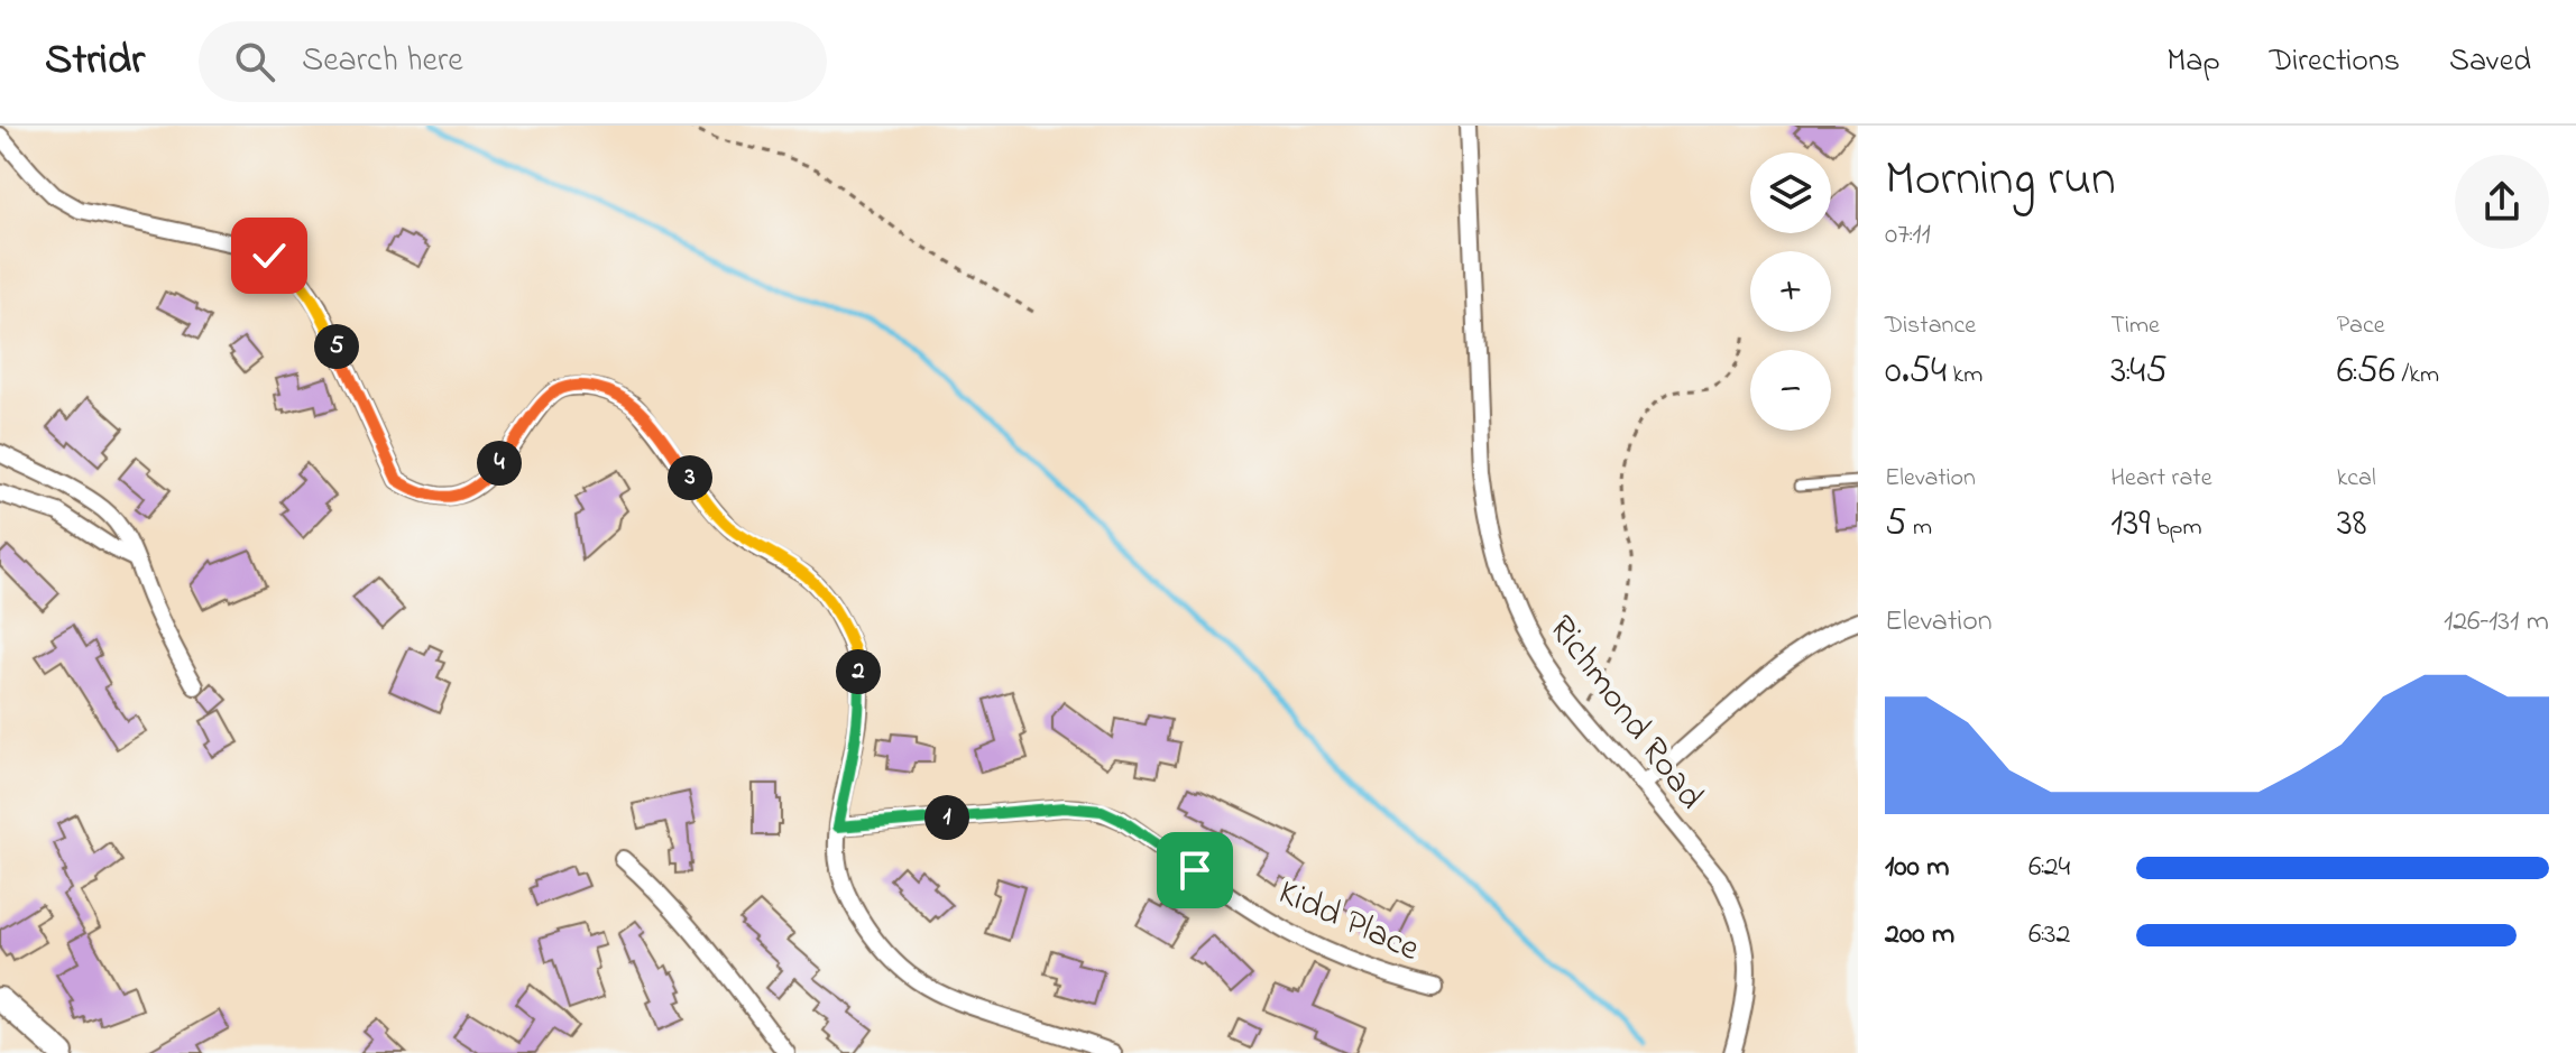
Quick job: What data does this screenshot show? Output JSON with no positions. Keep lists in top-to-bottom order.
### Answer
{
  "streets": {
    "street": ["Richmond Road", "Kidd Place"]
  },
  "page": {
    "header": "Stridr",
    "search": "Search here",
    "nav": ["Map", "Directions", "Saved"],
    "heading": ["Morning run", "07:11"],
    "map_buttons": ["+", "−"],
    "stats": [
      ["Distance", "0.54 km"],
      ["Time", "3:45"],
      ["Pace", "6:56 /km"],
      ["Elevation", "5 m"],
      ["Heart rate", "139 bpm"],
      ["kcal", "38"]
    ],
    "pins": [
      "5",
      "4",
      "3",
      "2",
      "1"
    ],
    "chart": ["Elevation", "126–131 m"],
    "list": [
      {
        "name": "100 m",
        "note": "6:24"
      },
      {
        "name": "200 m",
        "note": "6:32"
      }
    ]
  }
}
